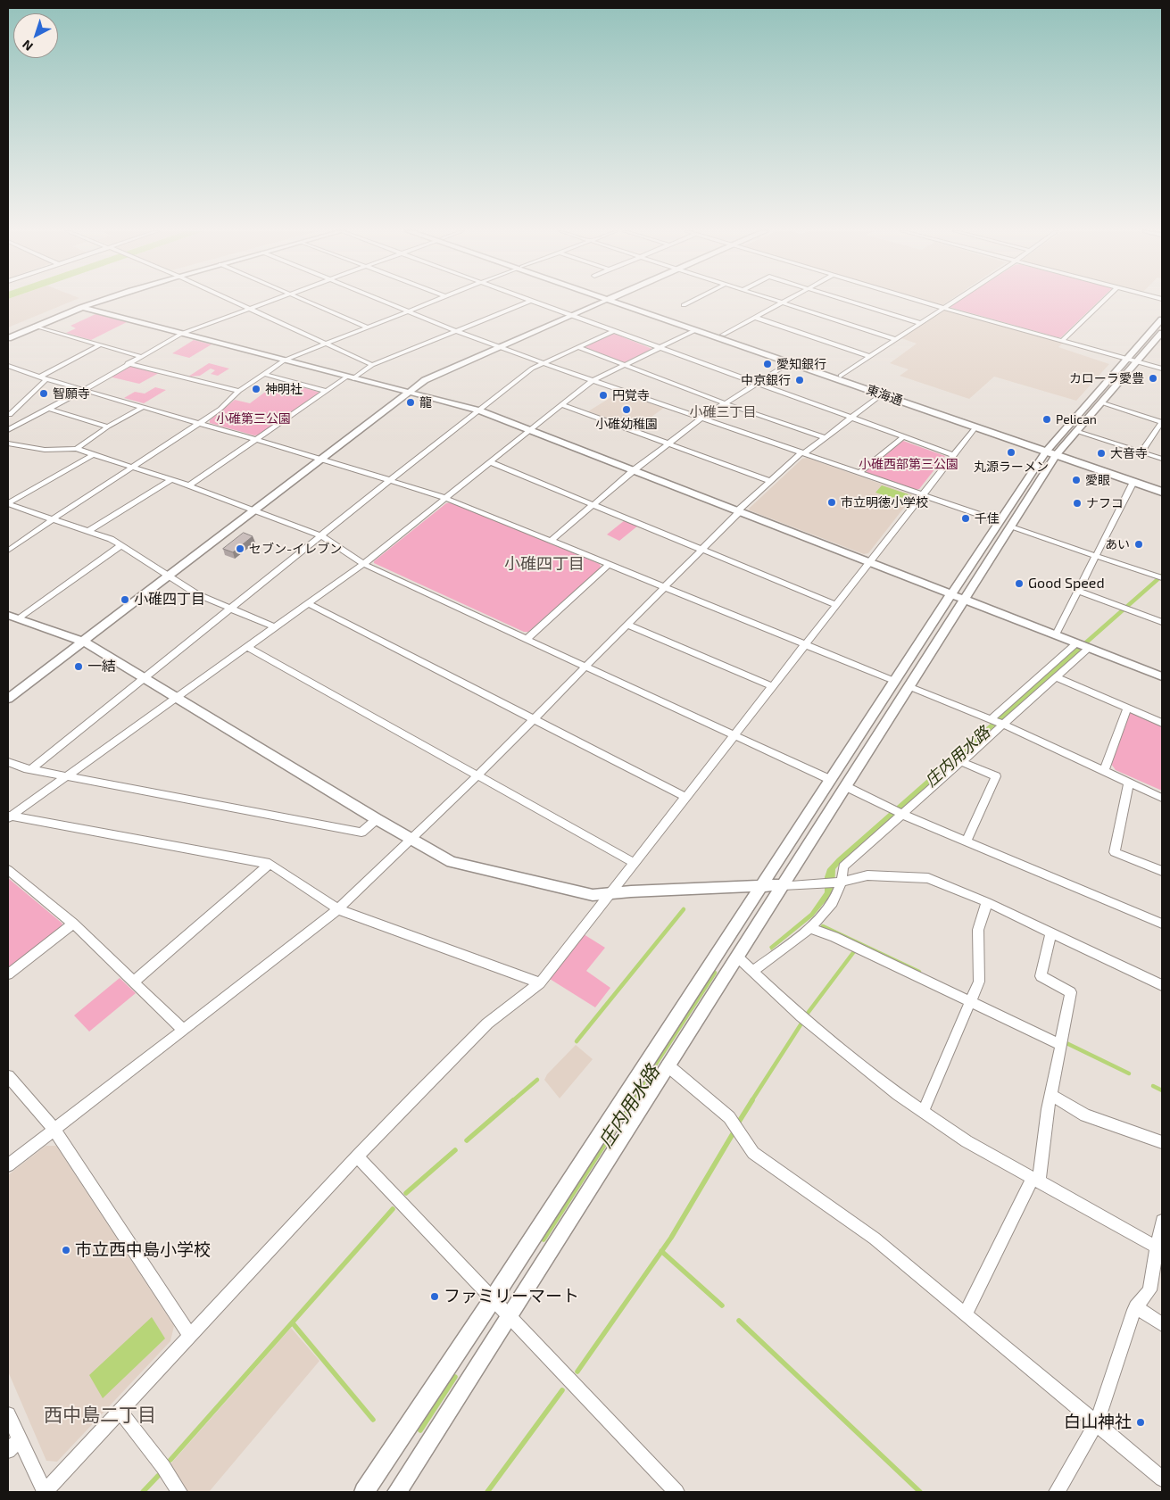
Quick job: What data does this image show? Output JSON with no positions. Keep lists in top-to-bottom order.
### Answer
{
  "streets": {
    "main road": ["東海通"]
  },
  "districts": ["小碓三丁目", "小碓四丁目", "西中島二丁目"],
  "water": ["庄内用水路"],
  "parks": ["小碓第三公園", "小碓西部第三公園"],
  "places": [
    "愛知銀行",
    "カローラ愛豊",
    "中京銀行",
    "神明社",
    "智願寺",
    "円覚寺",
    "龍",
    "小碓幼稚園",
    "Pelican",
    "丸源ラーメン",
    "大音寺",
    "愛眼",
    "市立明徳小学校",
    "ナフコ",
    "千佳",
    "あい",
    "セブン-イレブン",
    "Good Speed",
    "小碓四丁目",
    "一結",
    "市立西中島小学校",
    "ファミリーマート",
    "白山神社"
  ],
  "north": "bottom left"
}
